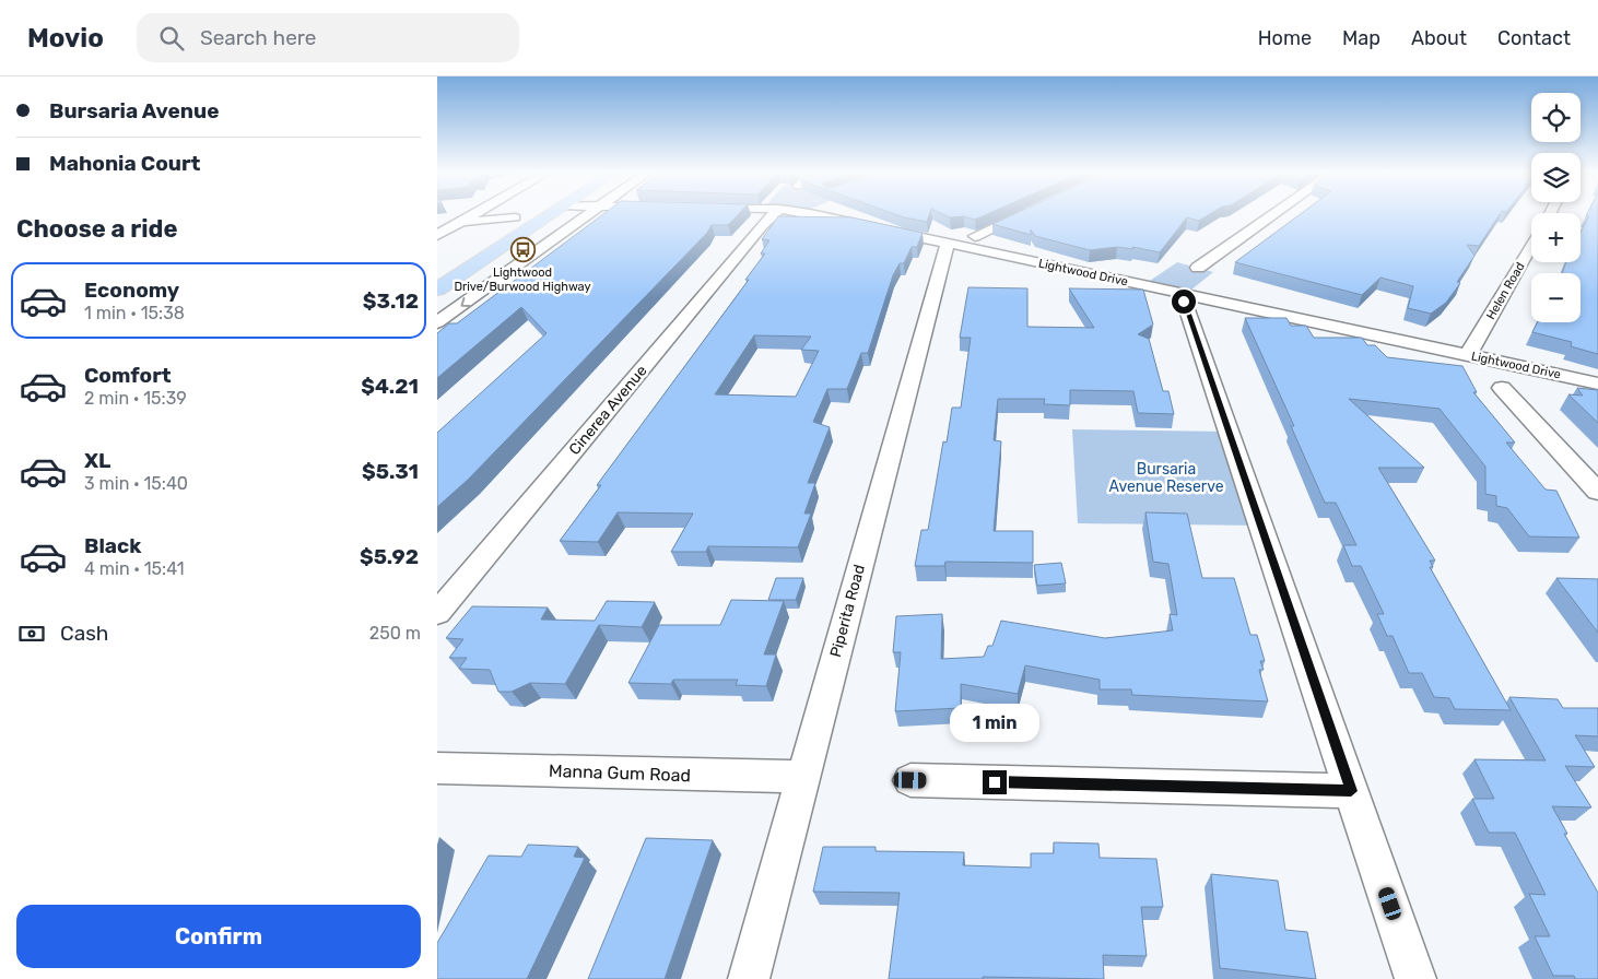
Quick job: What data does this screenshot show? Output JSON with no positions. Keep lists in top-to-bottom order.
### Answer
{
  "streets": {
    "street": [
      "Lightwood Drive",
      "Helen Road",
      "Cinerea Avenue",
      "Piperita Road",
      "Manna Gum Road"
    ]
  },
  "crossings": [
    ["Lightwood Drive", "Helen Road"],
    ["Lightwood Drive", "Piperita Road"],
    ["Piperita Road", "Manna Gum Road"]
  ],
  "parks": ["Bursaria Avenue Reserve"],
  "places": {
    "bus stop": ["Lightwood Drive/Burwood Highway"]
  },
  "page": {
    "header": "Movio",
    "search": "Search here",
    "nav": [
      "Home",
      "Map",
      "About",
      "Contact"
    ],
    "banner": ["Bursaria Avenue", "Mahonia Court"],
    "map_buttons": ["+", "−"],
    "heading": "Choose a ride",
    "list": [
      {
        "name": "Economy",
        "note": "1 min · 15:38",
        "value": "$3.12"
      },
      {
        "name": "Comfort",
        "note": "2 min · 15:39",
        "value": "$4.21"
      },
      {
        "name": "XL",
        "note": "3 min · 15:40",
        "value": "$5.31"
      },
      {
        "name": "Black",
        "note": "4 min · 15:41",
        "value": "$5.92"
      }
    ],
    "pay": ["Cash", "250 m"],
    "bubble": "1 min",
    "buttons": "Confirm"
  }
}
